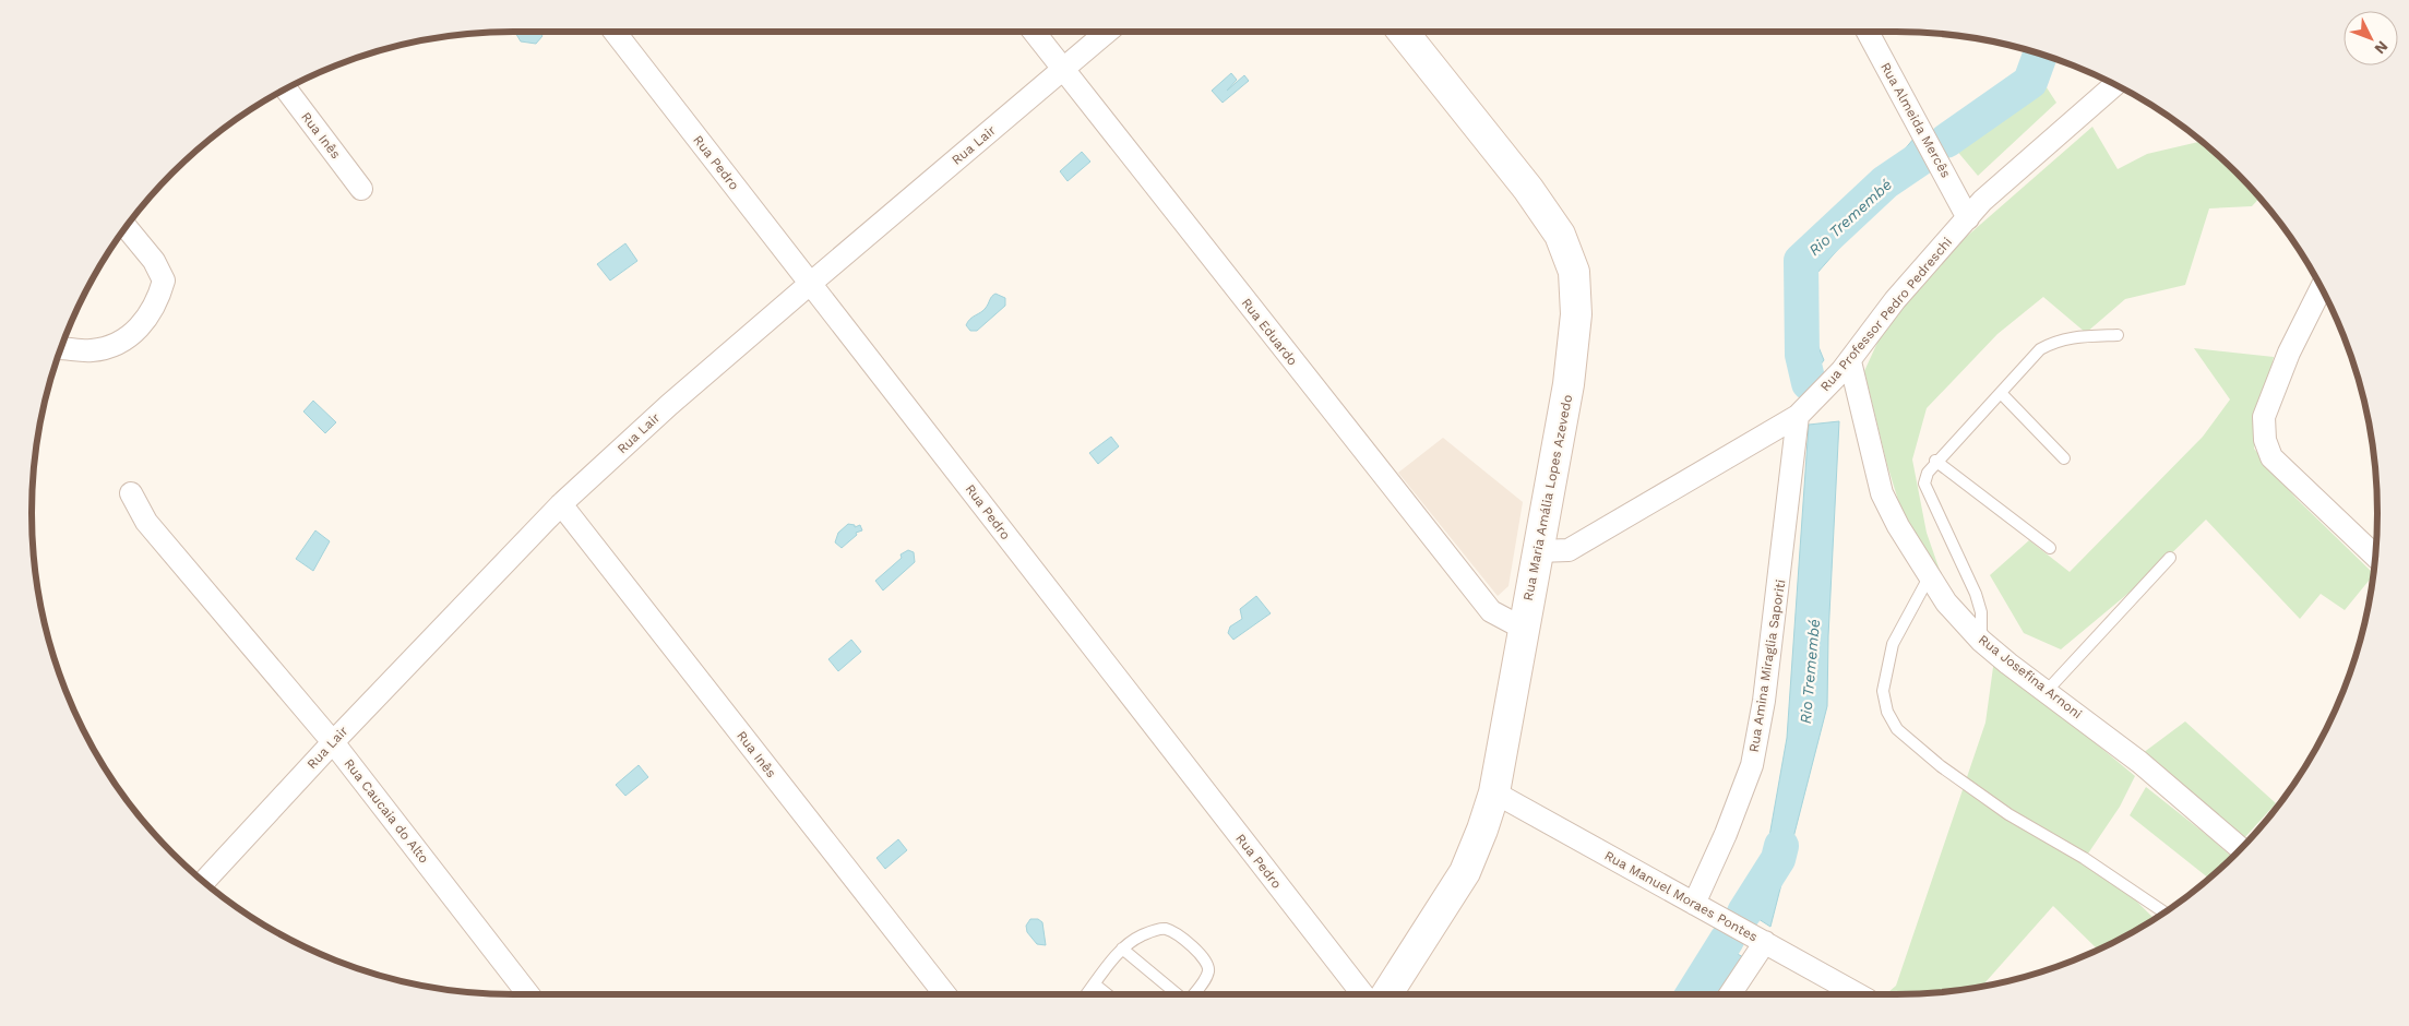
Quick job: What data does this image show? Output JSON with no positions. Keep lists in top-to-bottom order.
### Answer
{
  "streets": {
    "main road": ["Rua Maria Amália Lopes Azevedo"],
    "street": [
      "Rua Almeida Mercês",
      "Rua Inês",
      "Rua Lair",
      "Rua Pedro",
      "Rua Professor Pedro Pedreschi",
      "Rua Eduardo",
      "Rua Amina Miraglia Saporiti",
      "Rua Josefina Arnoni",
      "Rua Caucaia do Alto",
      "Rua Manuel Moraes Pontes"
    ]
  },
  "crossings": [
    ["Rua Almeida Mercês", "Rua Professor Pedro Pedreschi"],
    ["Rua Inês", "Rua Lair"],
    ["Rua Lair", "Rua Pedro"],
    ["Rua Lair", "Rua Eduardo"],
    ["Rua Lair", "Rua Caucaia do Alto"],
    ["Rua Professor Pedro Pedreschi", "Rua Maria Amália Lopes Azevedo"],
    ["Rua Professor Pedro Pedreschi", "Rua Amina Miraglia Saporiti"],
    ["Rua Professor Pedro Pedreschi", "Rua Josefina Arnoni"],
    ["Rua Eduardo", "Rua Maria Amália Lopes Azevedo"],
    ["Rua Maria Amália Lopes Azevedo", "Rua Manuel Moraes Pontes"],
    ["Rua Amina Miraglia Saporiti", "Rua Manuel Moraes Pontes"]
  ],
  "water": ["Rio Tremembé"],
  "north": "bottom right"
}
